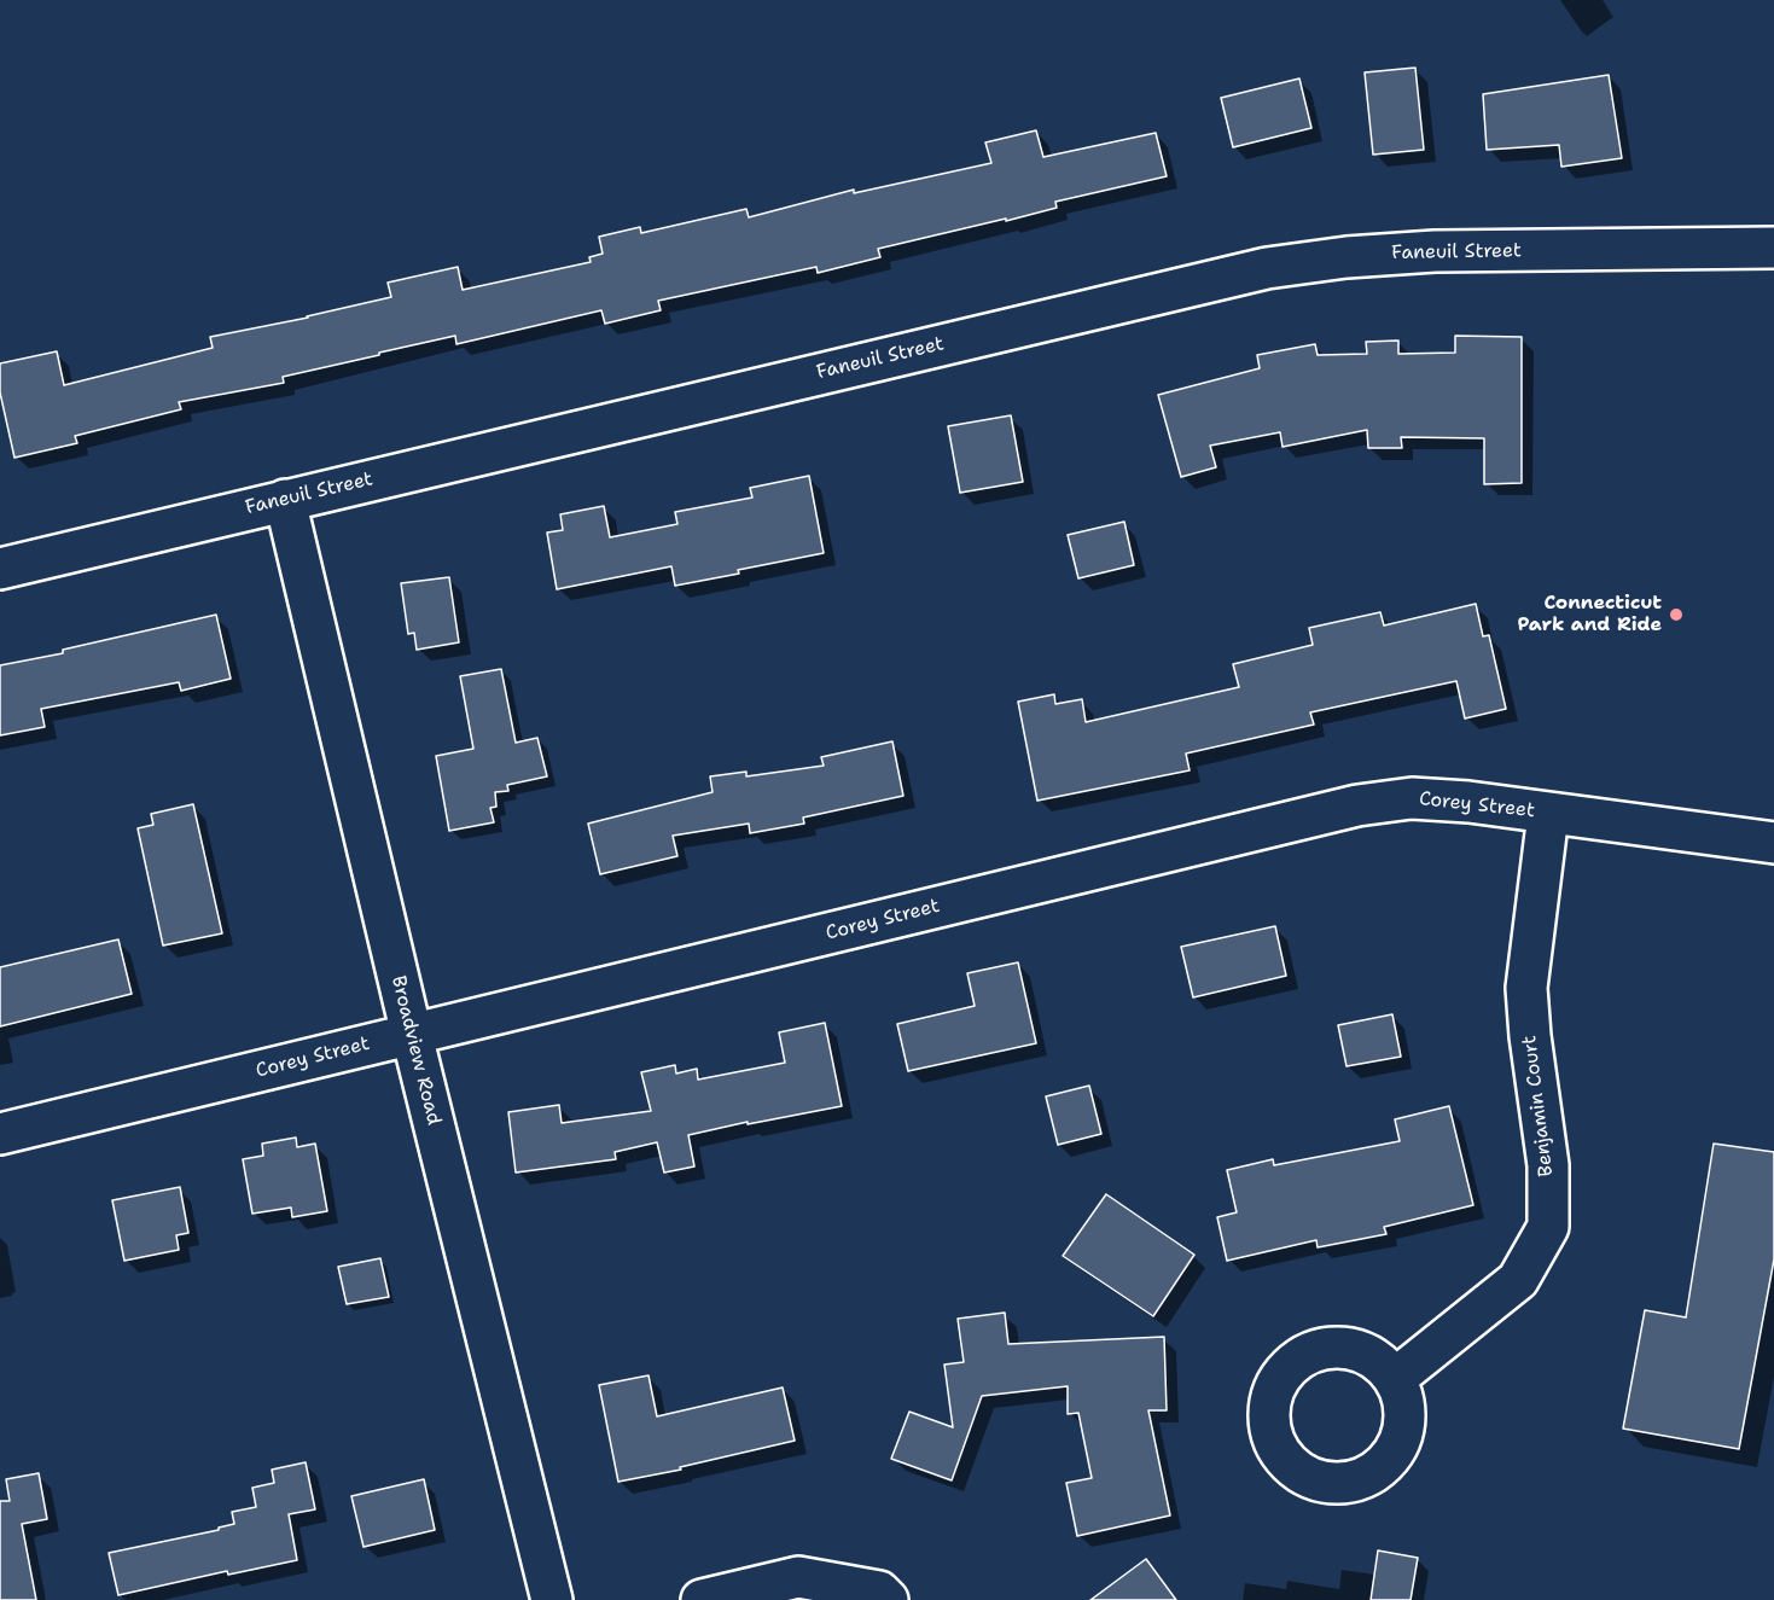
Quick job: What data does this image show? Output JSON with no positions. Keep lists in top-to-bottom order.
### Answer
{
  "streets": {
    "street": [
      "Faneuil Street",
      "Corey Street",
      "Broadview Road",
      "Benjamin Court"
    ]
  },
  "crossings": [
    ["Faneuil Street", "Broadview Road"],
    ["Corey Street", "Broadview Road"],
    ["Corey Street", "Benjamin Court"]
  ],
  "places": ["Connecticut Park and Ride"]
}
